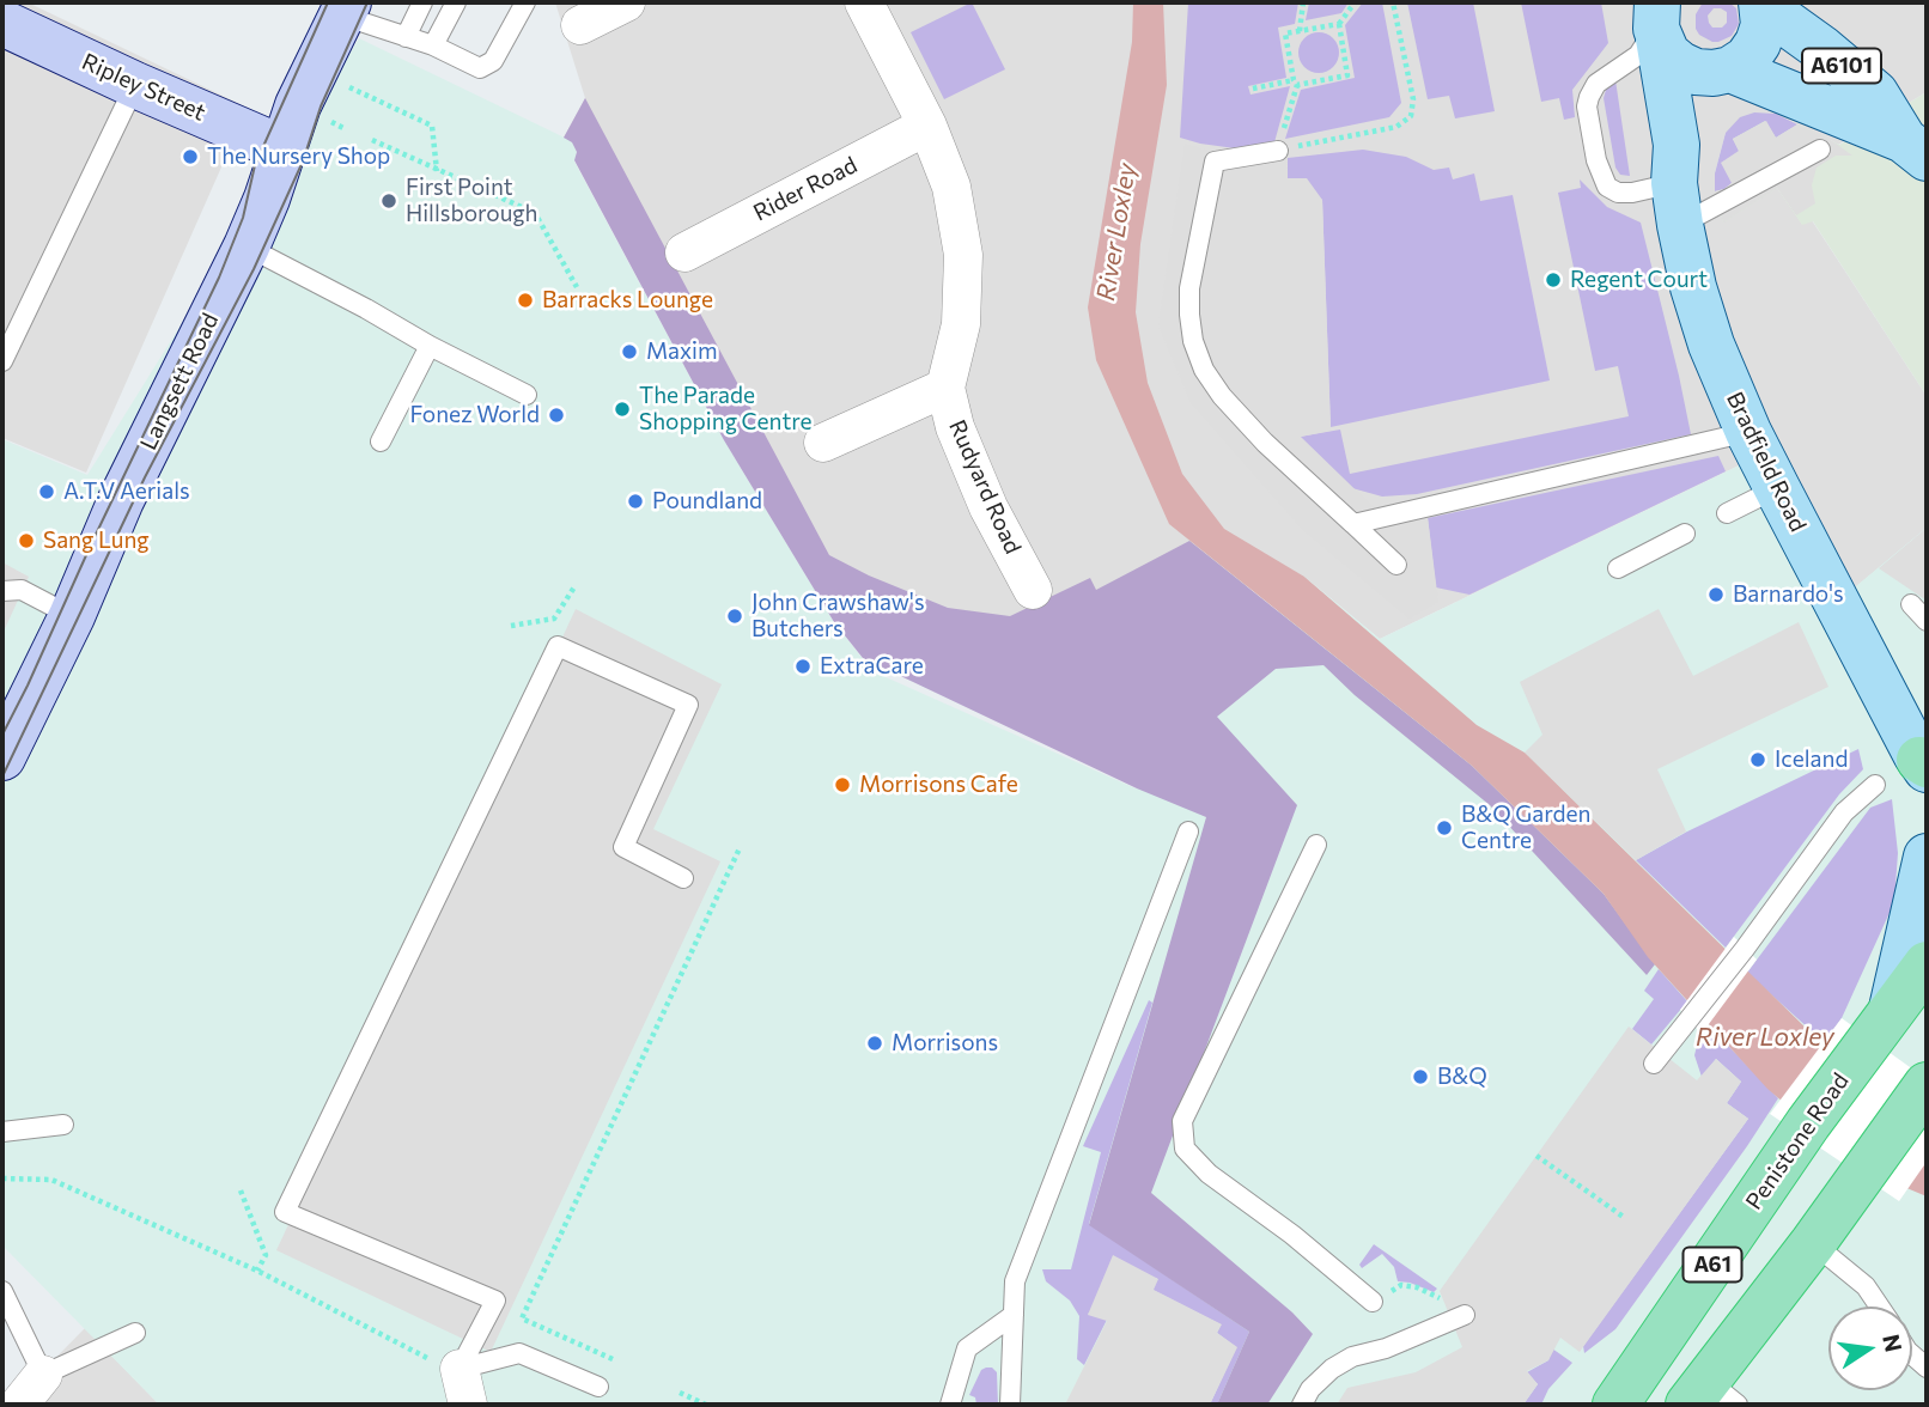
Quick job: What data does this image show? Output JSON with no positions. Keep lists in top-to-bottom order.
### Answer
{
  "streets": {
    "highway": ["Penistone Road", "A61"],
    "main road": ["A6101", "Bradfield Road"],
    "street": [
      "Ripley Street",
      "Rider Road",
      "Langsett Road",
      "Rudyard Road"
    ]
  },
  "crossings": [
    ["A6101", "Bradfield Road"],
    ["Ripley Street", "Langsett Road"],
    ["Rider Road", "Rudyard Road"]
  ],
  "water": ["River Loxley"],
  "places": [
    "The Nursery Shop",
    "First Point Hillsborough",
    "Regent Court",
    "Barracks Lounge",
    "Maxim",
    "The Parade Shopping Centre",
    "Fonez World",
    "A.T.V Aerials",
    "Poundland",
    "Sang Lung",
    "Barnardo's",
    "John Crawshaw's Butchers",
    "ExtraCare",
    "Iceland",
    "Morrisons Cafe",
    "B&Q Garden Centre",
    "Morrisons",
    "B&Q"
  ],
  "north": "right"
}
